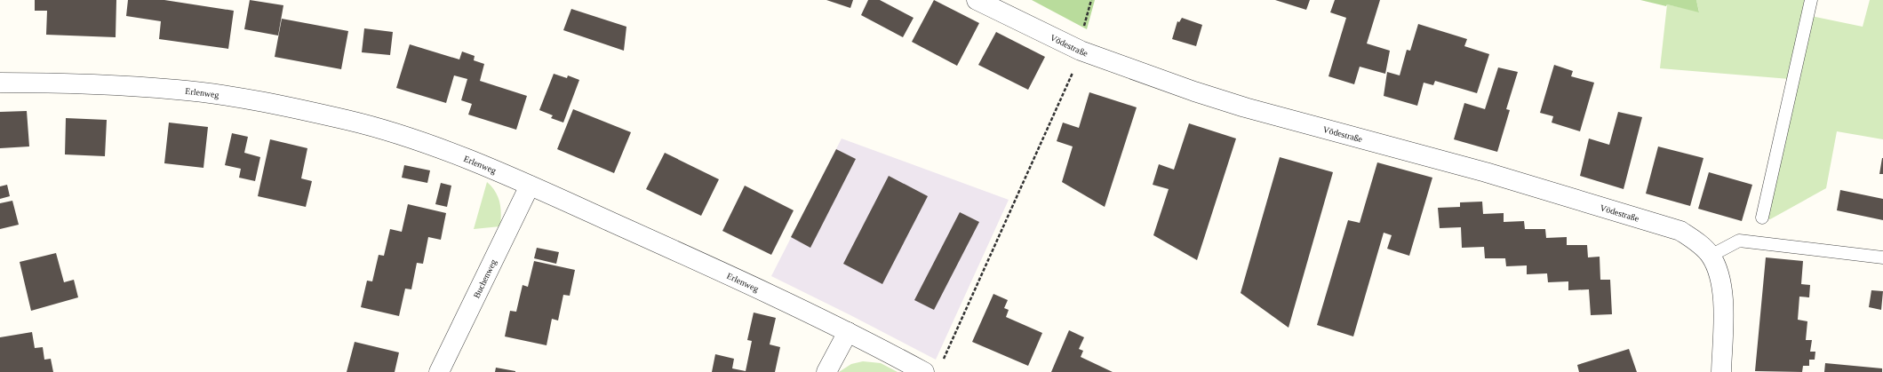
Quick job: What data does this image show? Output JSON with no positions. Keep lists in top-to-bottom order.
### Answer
{
  "streets": {
    "street": ["Vödestraße", "Erlenweg", "Buchenweg"]
  },
  "crossings": [
    ["Erlenweg", "Buchenweg"]
  ]
}
